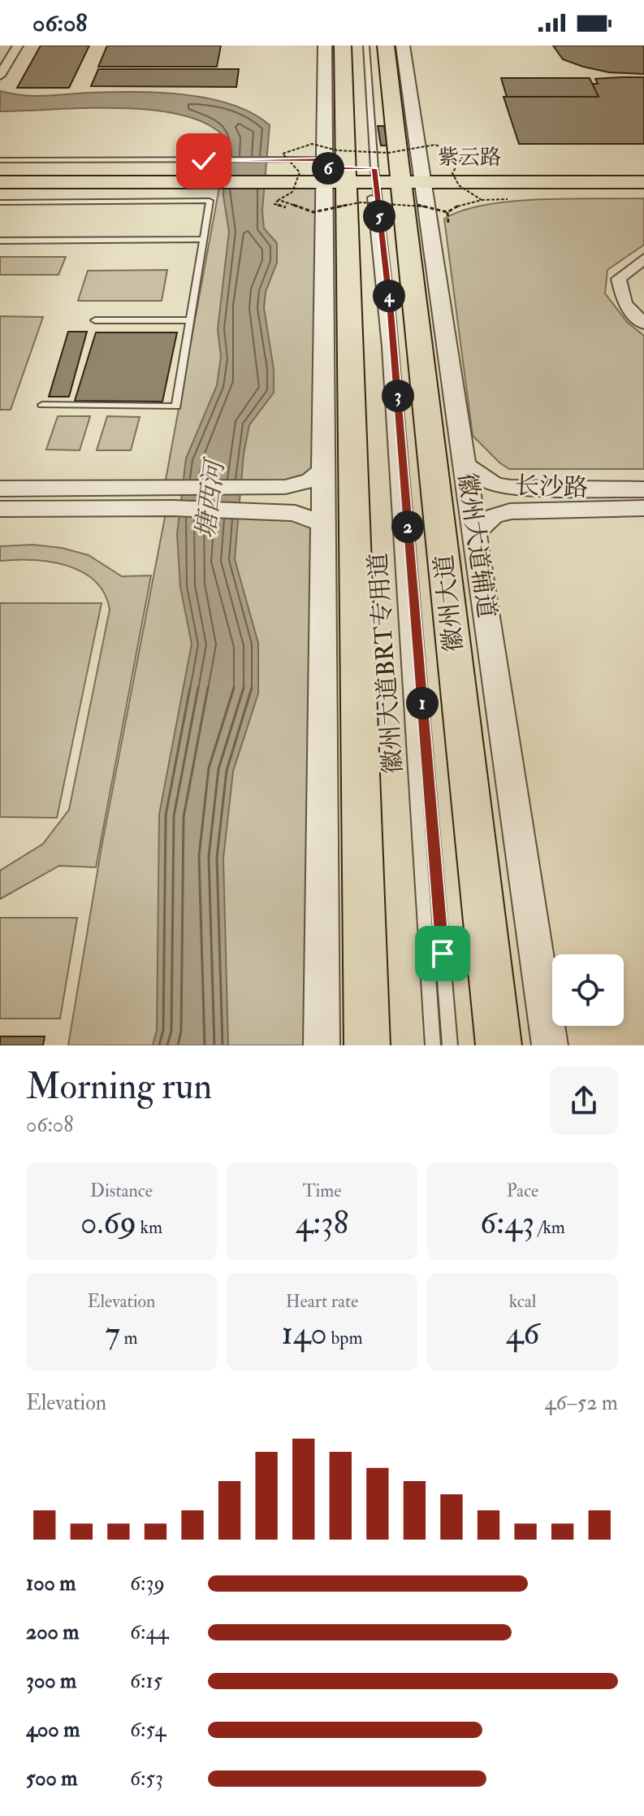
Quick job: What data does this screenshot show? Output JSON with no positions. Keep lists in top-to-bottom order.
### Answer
{
  "streets": {
    "main road": ["紫云路", "徽州大道"],
    "street": ["长沙路", "徽州大道辅道"],
    "lane": ["徽州大道BRT专用道"]
  },
  "crossings": [
    ["紫云路", "徽州大道辅道"],
    ["紫云路", "徽州大道"],
    ["紫云路", "徽州大道BRT专用道"],
    ["长沙路", "徽州大道辅道"],
    ["徽州大道辅道", "徽州大道"],
    ["徽州大道辅道", "徽州大道BRT专用道"],
    ["徽州大道", "徽州大道BRT专用道"]
  ],
  "water": ["塘西河"],
  "page": {
    "status": "06:08",
    "pins": [
      "6",
      "5",
      "4",
      "3",
      "2",
      "1"
    ],
    "heading": ["Morning run", "06:08"],
    "stats": [
      ["Distance", "0.69 km"],
      ["Time", "4:38"],
      ["Pace", "6:43 /km"],
      ["Elevation", "7 m"],
      ["Heart rate", "140 bpm"],
      ["kcal", "46"]
    ],
    "chart": ["Elevation", "46–52 m"],
    "list": [
      {
        "name": "100 m",
        "note": "6:39"
      },
      {
        "name": "200 m",
        "note": "6:44"
      },
      {
        "name": "300 m",
        "note": "6:15"
      },
      {
        "name": "400 m",
        "note": "6:54"
      },
      {
        "name": "500 m",
        "note": "6:53"
      }
    ]
  }
}
